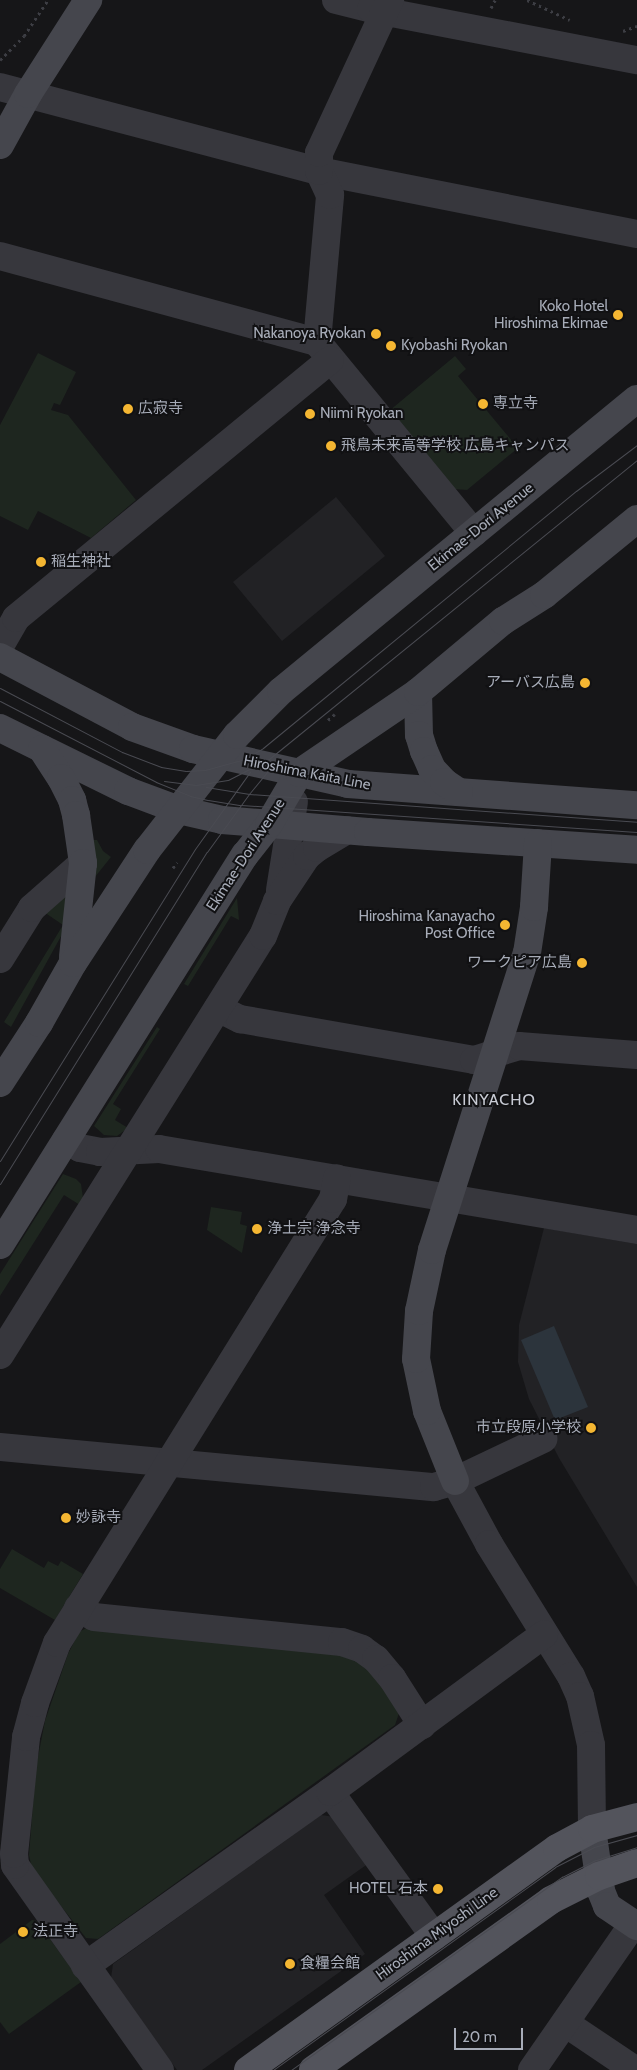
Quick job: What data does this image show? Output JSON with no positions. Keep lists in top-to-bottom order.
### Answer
{
  "streets": {
    "main road": ["Hiroshima Miyoshi Line"],
    "street": ["Ekimae-Dori Avenue", "Hiroshima Kaita Line"]
  },
  "crossings": [
    ["Ekimae-Dori Avenue", "Hiroshima Kaita Line"]
  ],
  "districts": ["KINYACHO"],
  "places": [
    "Koko Hotel Hiroshima Ekimae",
    "Nakanoya Ryokan",
    "Kyobashi Ryokan",
    "専立寺",
    "広寂寺",
    "Niimi Ryokan",
    "飛鳥未来高等学校 広島キャンパス",
    "稲生神社",
    "アーバス広島",
    "Hiroshima Kanayacho Post Office",
    "ワークピア広島",
    "浄土宗 浄念寺",
    "市立段原小学校",
    "妙詠寺",
    "HOTEL 石本",
    "法正寺",
    "食糧会館"
  ],
  "scale_bar": "20 m"
}
